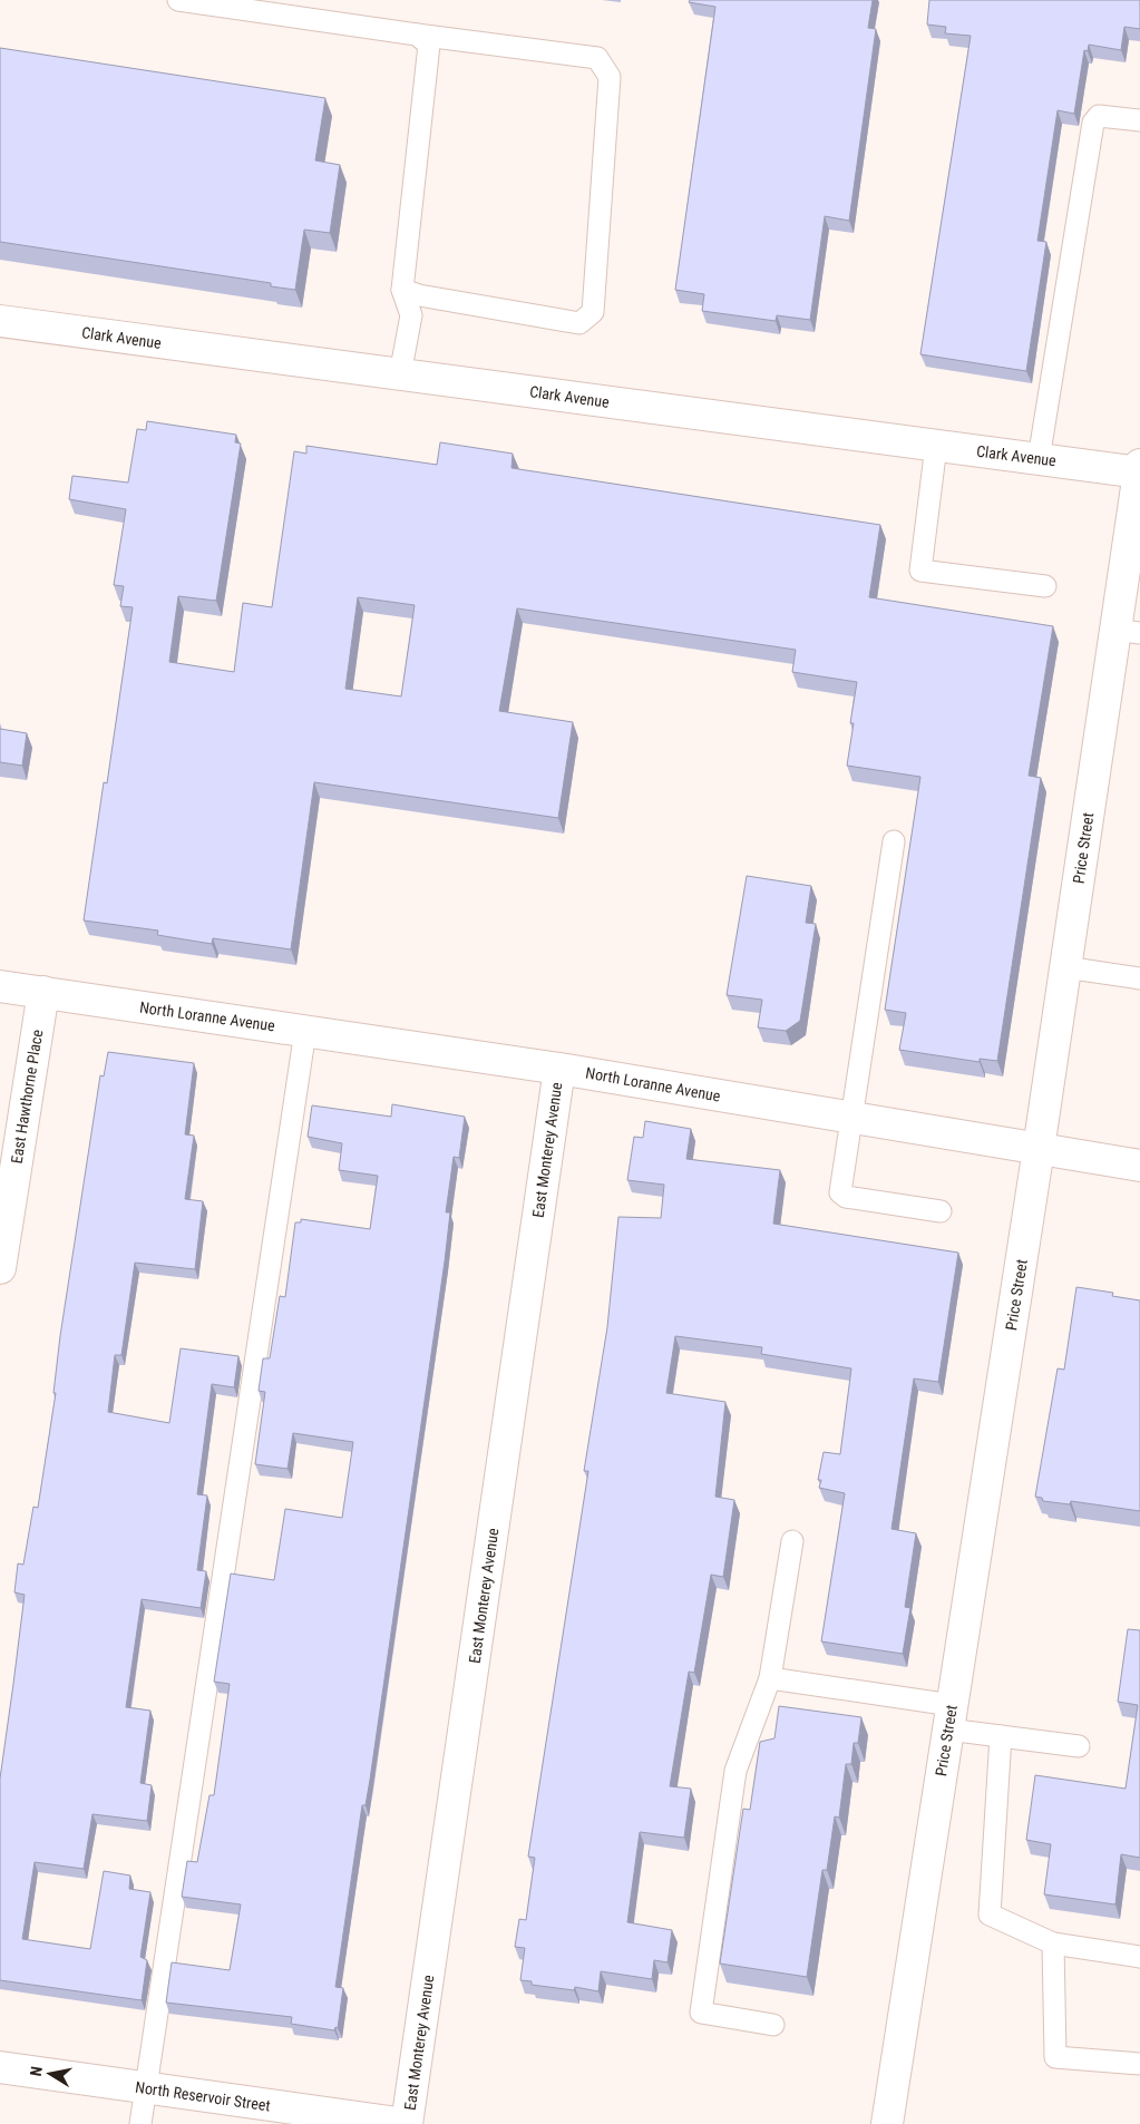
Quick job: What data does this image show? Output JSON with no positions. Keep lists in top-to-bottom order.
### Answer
{
  "streets": {
    "street": [
      "Clark Avenue",
      "Price Street",
      "North Loranne Avenue",
      "East Hawthorne Place",
      "East Monterey Avenue",
      "North Reservoir Street"
    ]
  },
  "crossings": [
    ["Clark Avenue", "Price Street"],
    ["Price Street", "North Loranne Avenue"],
    ["North Loranne Avenue", "East Hawthorne Place"],
    ["North Loranne Avenue", "East Monterey Avenue"],
    ["East Monterey Avenue", "North Reservoir Street"]
  ],
  "north": "left"
}
